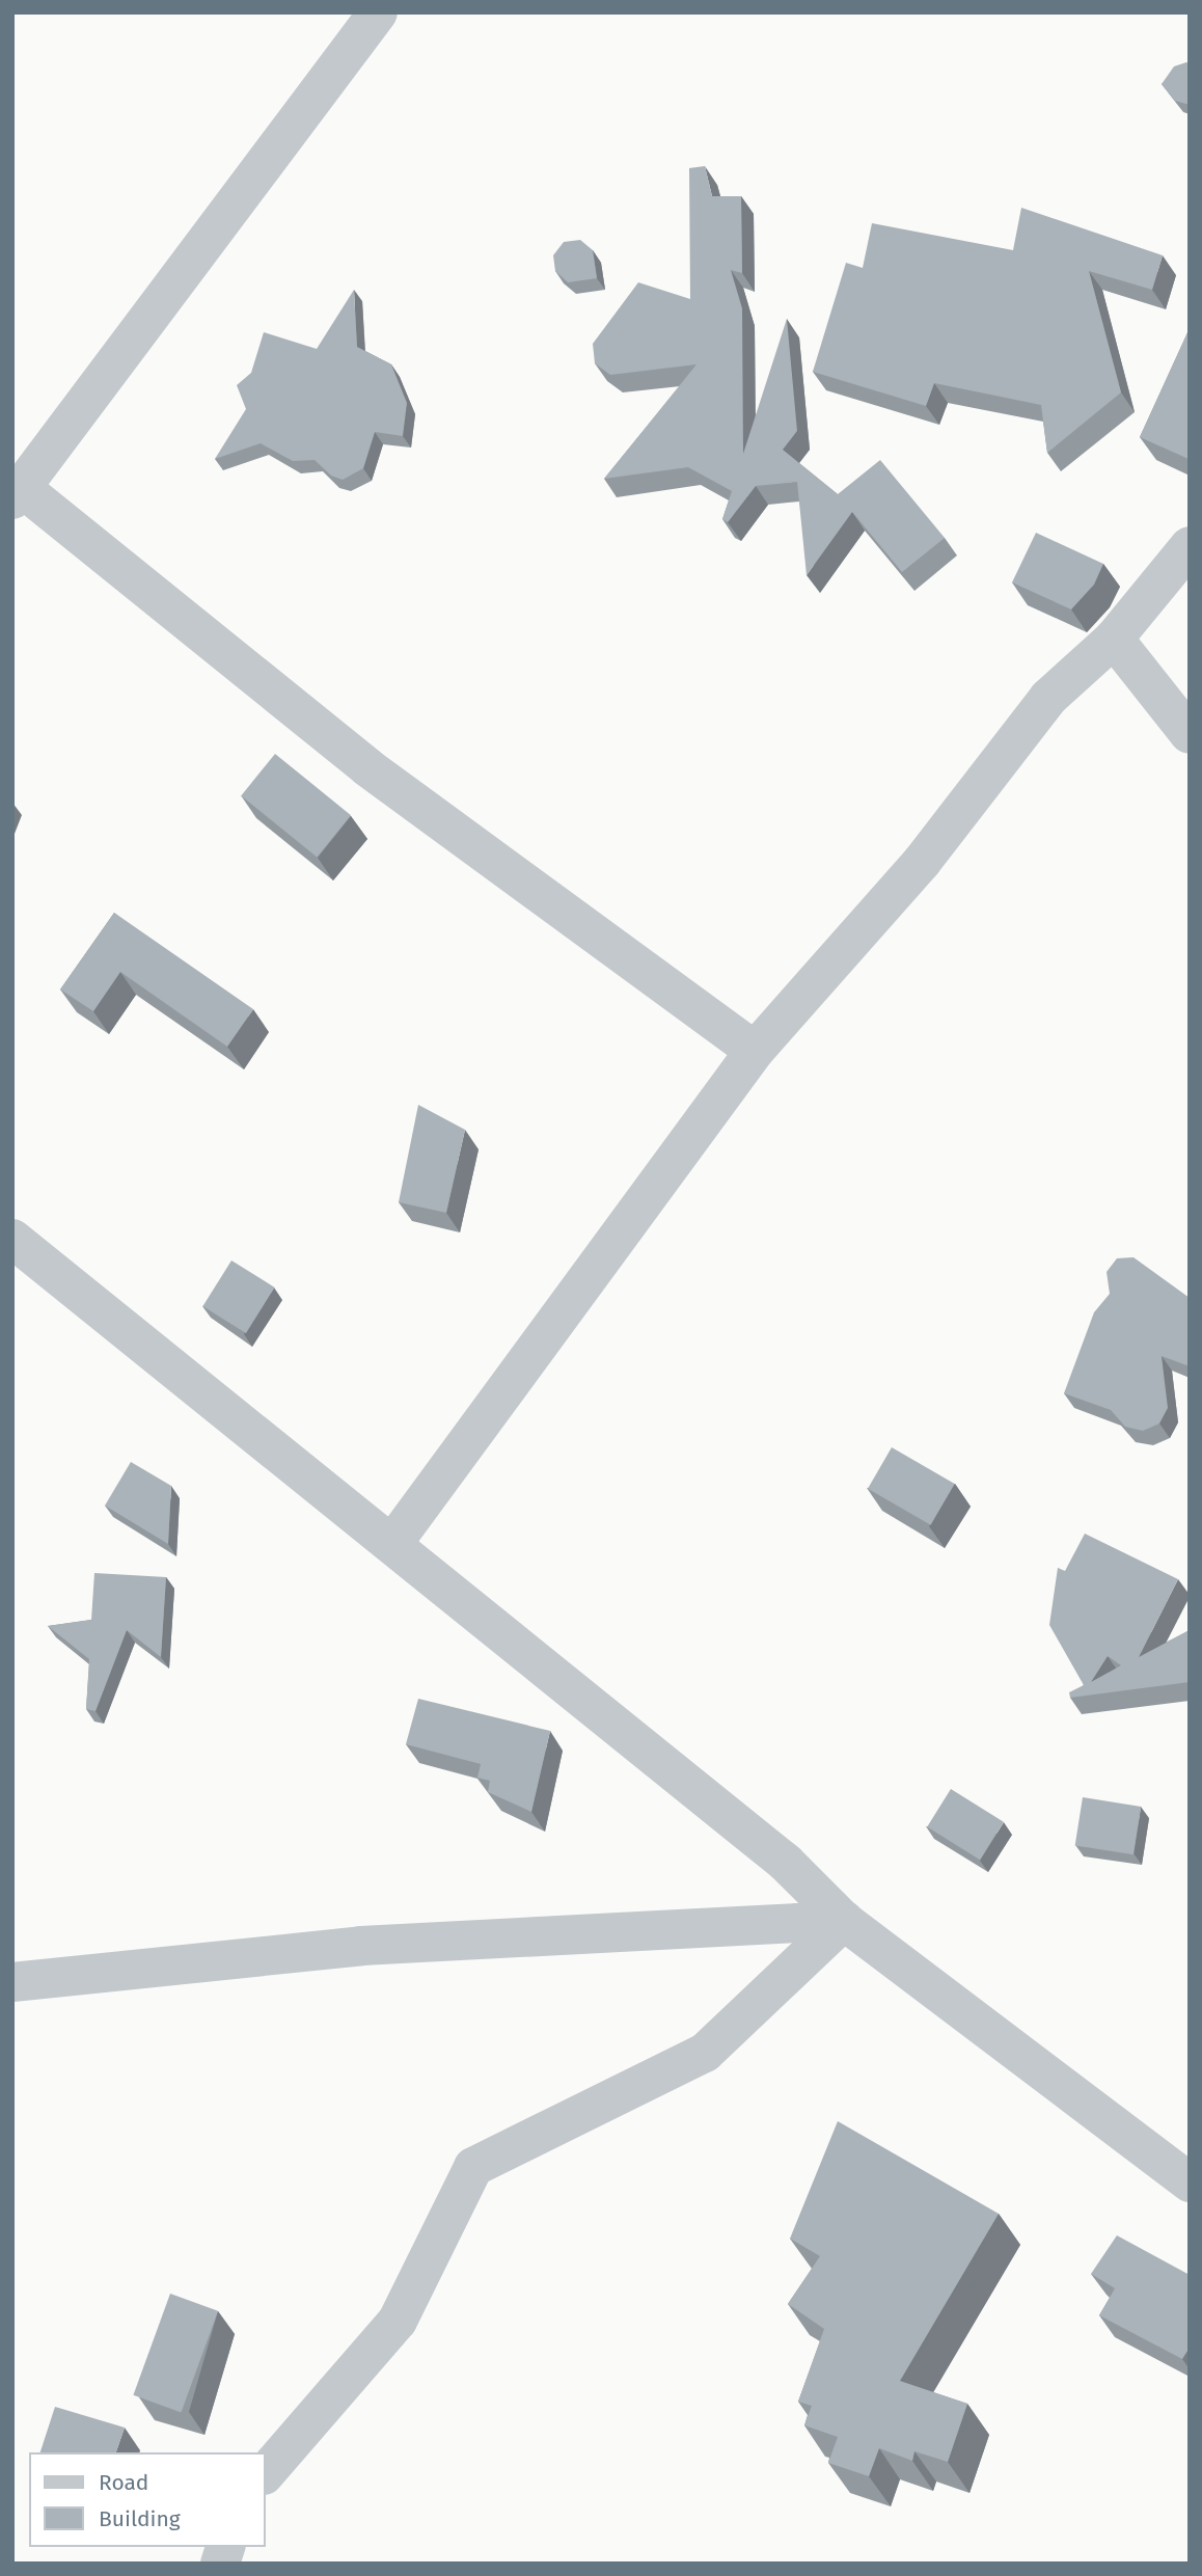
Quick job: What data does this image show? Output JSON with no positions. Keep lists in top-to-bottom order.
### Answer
{
  "legend": ["Road", "Building"]
}
